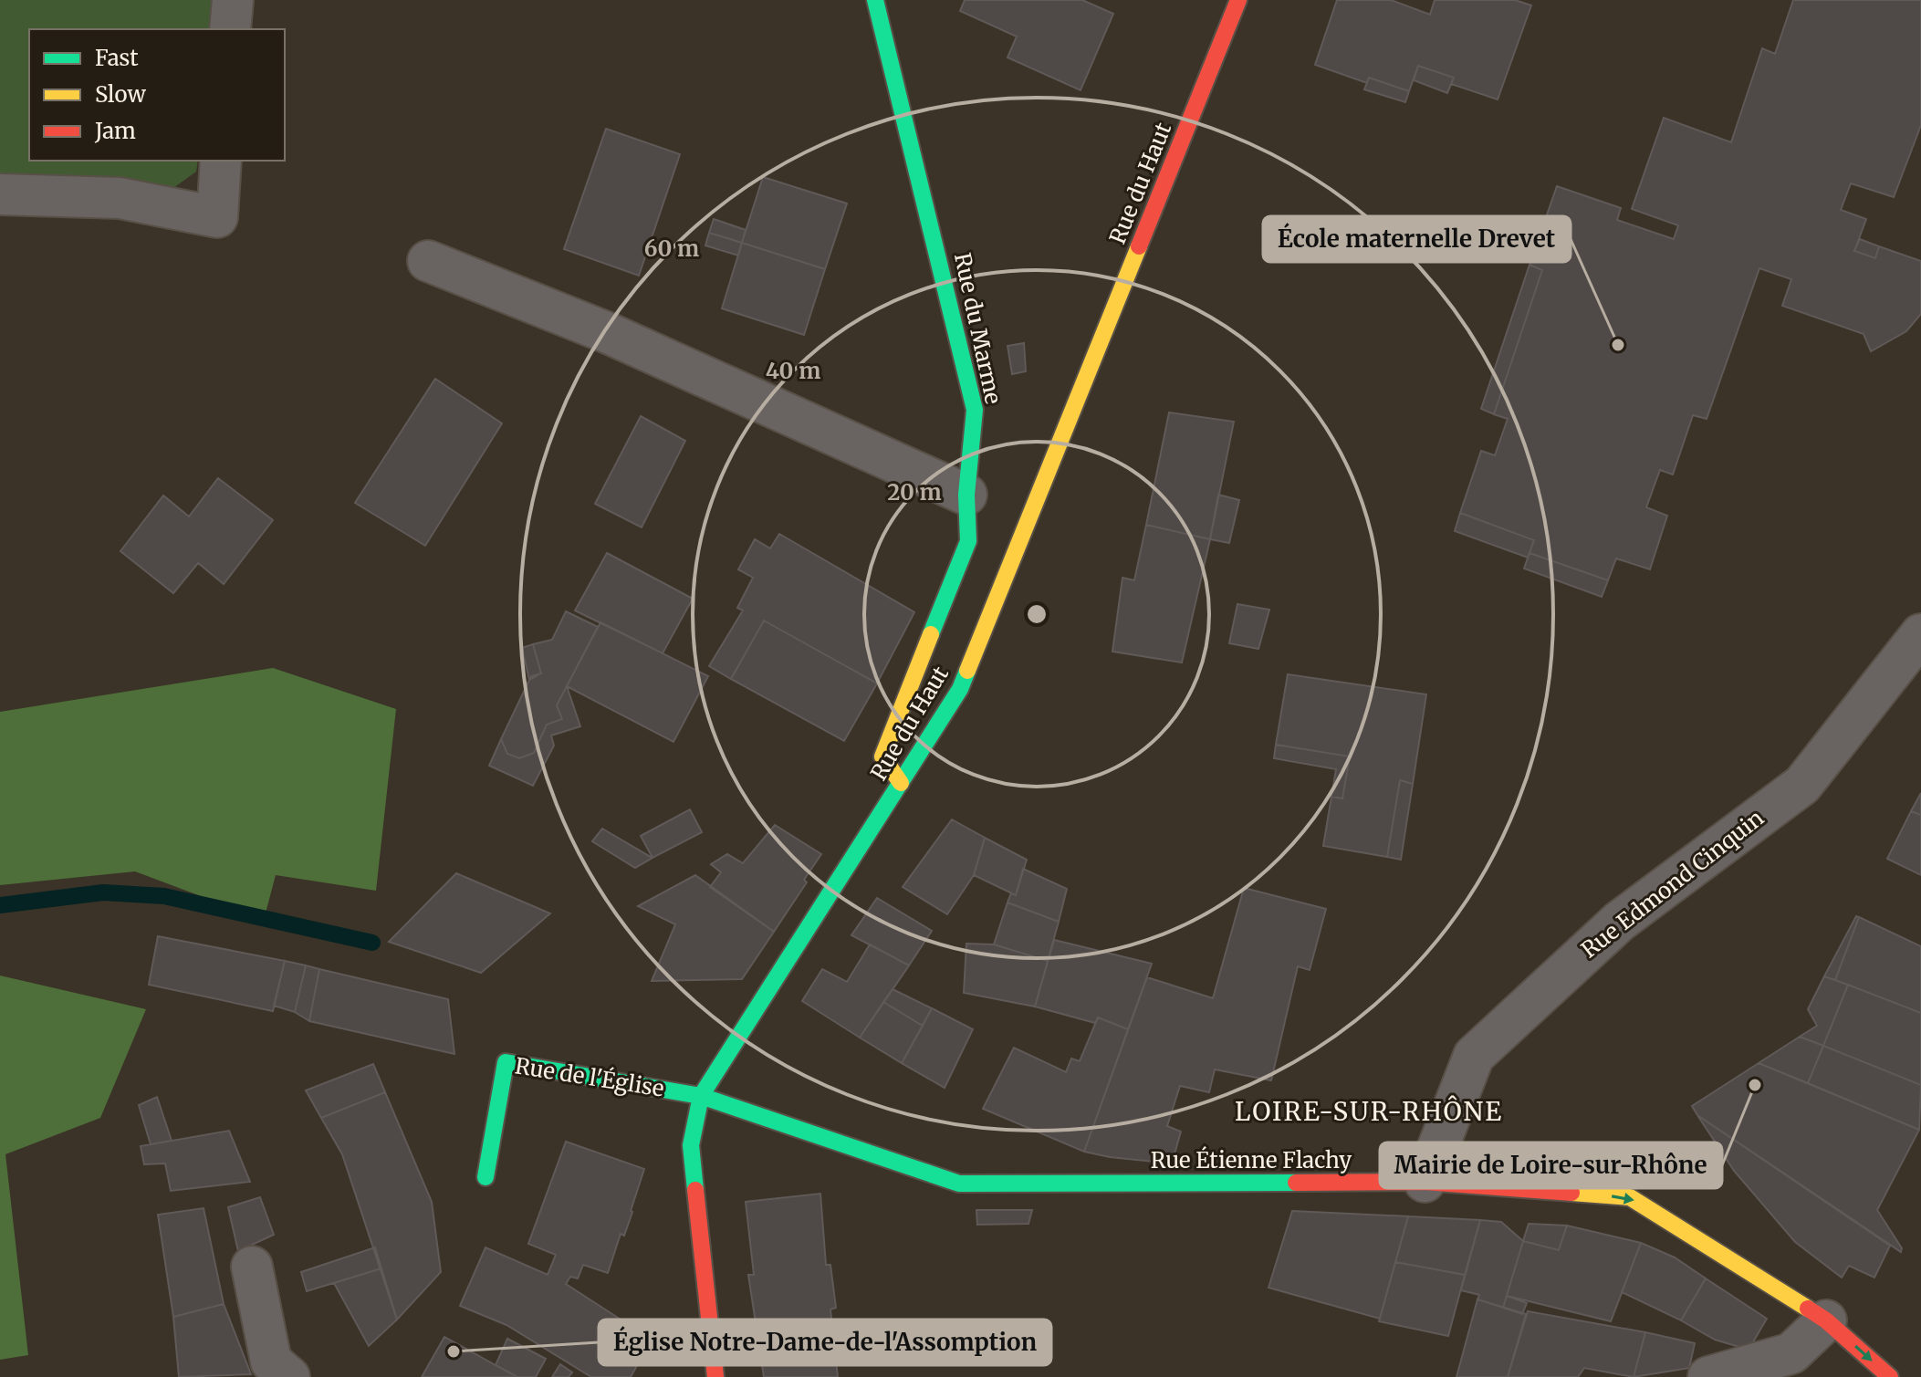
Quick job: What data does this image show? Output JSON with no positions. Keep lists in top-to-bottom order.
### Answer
{
  "streets": {
    "street": [
      "Rue du Haut",
      "Rue du Marme",
      "Rue Edmond Cinquin",
      "Rue de l'Église",
      "Rue Étienne Flachy"
    ]
  },
  "crossings": [
    ["Rue du Haut", "Rue du Marme"],
    ["Rue du Haut", "Rue de l'Église"],
    ["Rue du Haut", "Rue Étienne Flachy"],
    ["Rue Edmond Cinquin", "Rue Étienne Flachy"],
    ["Rue de l'Église", "Rue Étienne Flachy"]
  ],
  "one_way": ["Rue Étienne Flachy"],
  "districts": ["LOIRE-SUR-RHÔNE"],
  "places": ["École maternelle Drevet", "Mairie de Loire-sur-Rhône", "Église Notre-Dame-de-l'Assomption"],
  "legend": ["Fast", "Slow", "Jam"],
  "rings": ["60 m", "40 m", "20 m"]
}
